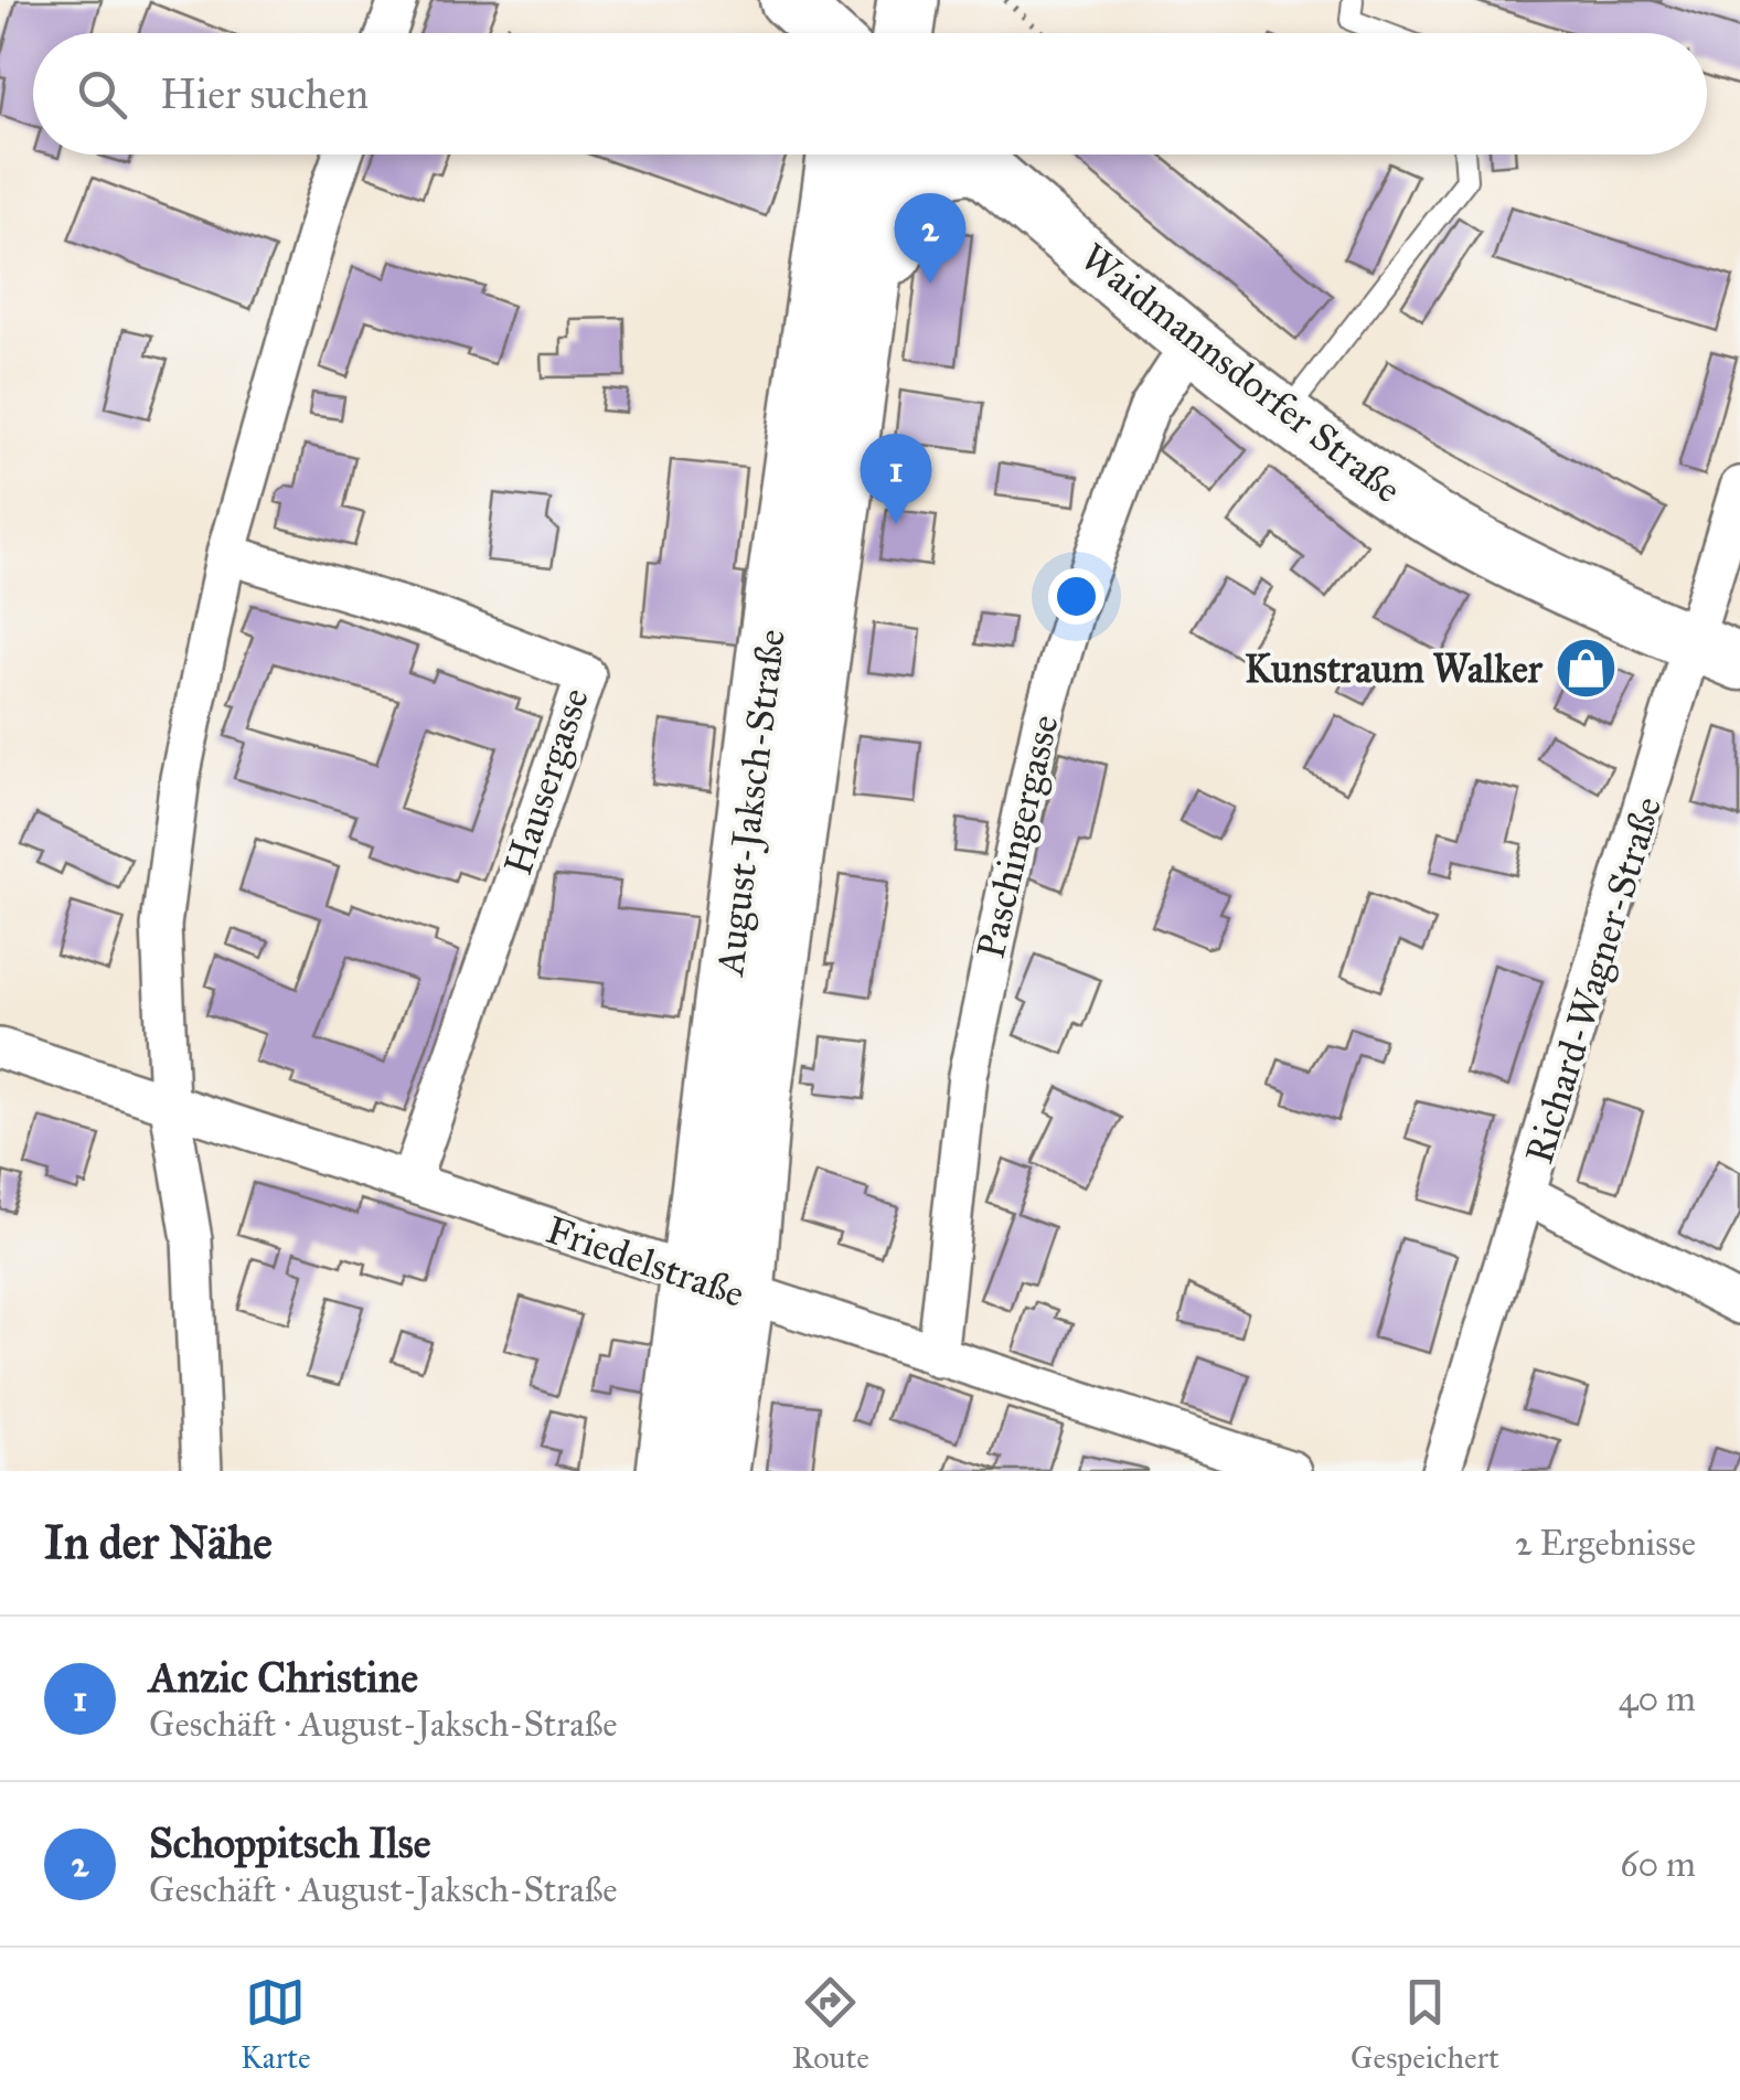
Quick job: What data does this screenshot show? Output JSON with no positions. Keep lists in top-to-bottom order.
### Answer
{
  "streets": {
    "main road": ["August-Jaksch-Straße"],
    "street": [
      "Waidmannsdorfer Straße",
      "Hausergasse",
      "Paschingergasse",
      "Richard-Wagner-Straße",
      "Friedelstraße"
    ]
  },
  "crossings": [
    ["Waidmannsdorfer Straße", "Paschingergasse"],
    ["Waidmannsdorfer Straße", "Richard-Wagner-Straße"],
    ["Hausergasse", "Friedelstraße"],
    ["August-Jaksch-Straße", "Friedelstraße"],
    ["Paschingergasse", "Friedelstraße"]
  ],
  "places": {
    "shop": ["Kunstraum Walker"]
  },
  "page": {
    "search": "Hier suchen",
    "pins": ["2", "1"],
    "heading": ["In der Nähe", "2 Ergebnisse"],
    "list": [
      {
        "mark": "1",
        "name": "Anzic Christine",
        "note": "Geschäft · August-Jaksch-Straße",
        "value": "40 m"
      },
      {
        "mark": "2",
        "name": "Schoppitsch Ilse",
        "note": "Geschäft · August-Jaksch-Straße",
        "value": "60 m"
      }
    ],
    "nav": ["Karte", "Route", "Gespeichert"]
  }
}
